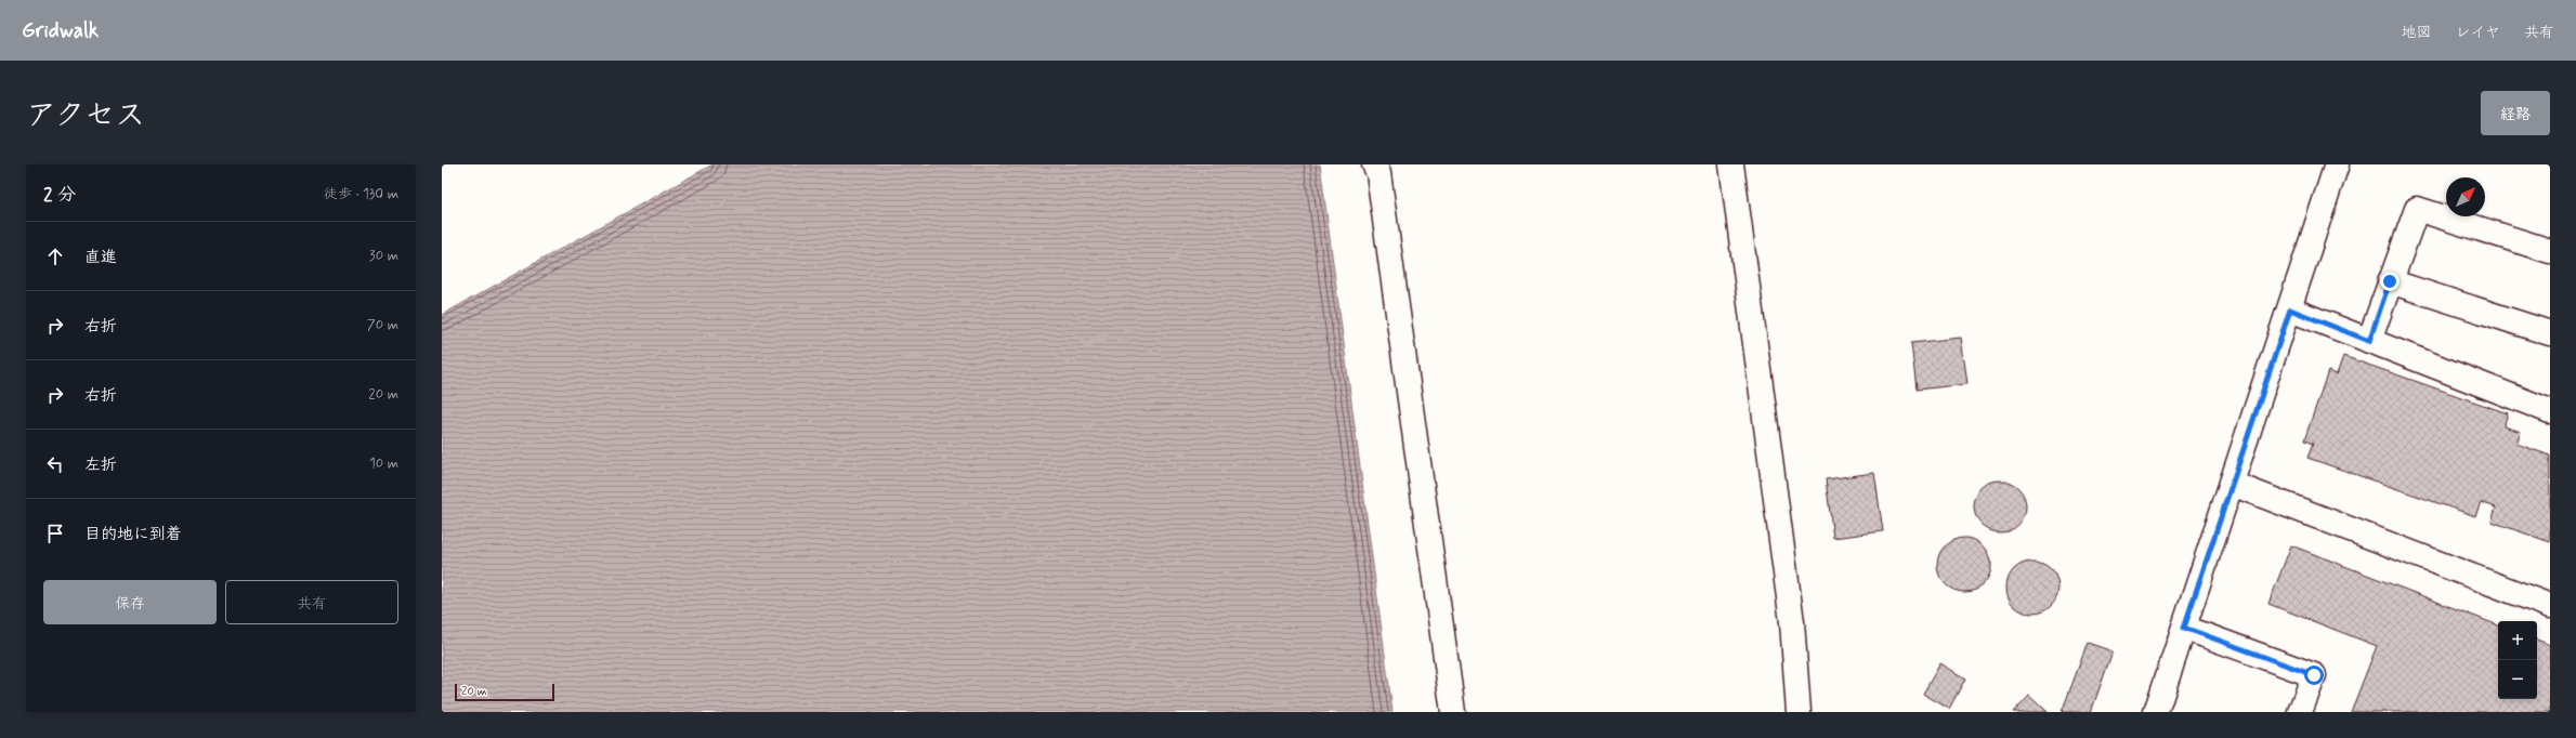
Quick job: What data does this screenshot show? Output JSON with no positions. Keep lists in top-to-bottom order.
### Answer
{
  "scale_bar": "20 m",
  "north": "top right",
  "page": {
    "header": "Gridwalk",
    "nav": ["地図", "レイヤ", "共有"],
    "title": "アクセス",
    "buttons": [
      "経路",
      ["保存", "共有"]
    ],
    "heading": ["2 分", "徒歩 · 130 m"],
    "list": [
      ["直進", "30 m"],
      ["右折", "70 m"],
      ["右折", "20 m"],
      ["左折", "10 m"],
      "目的地に到着"
    ],
    "map_buttons": ["+", "−"],
    "scale": "20 m"
  }
}
